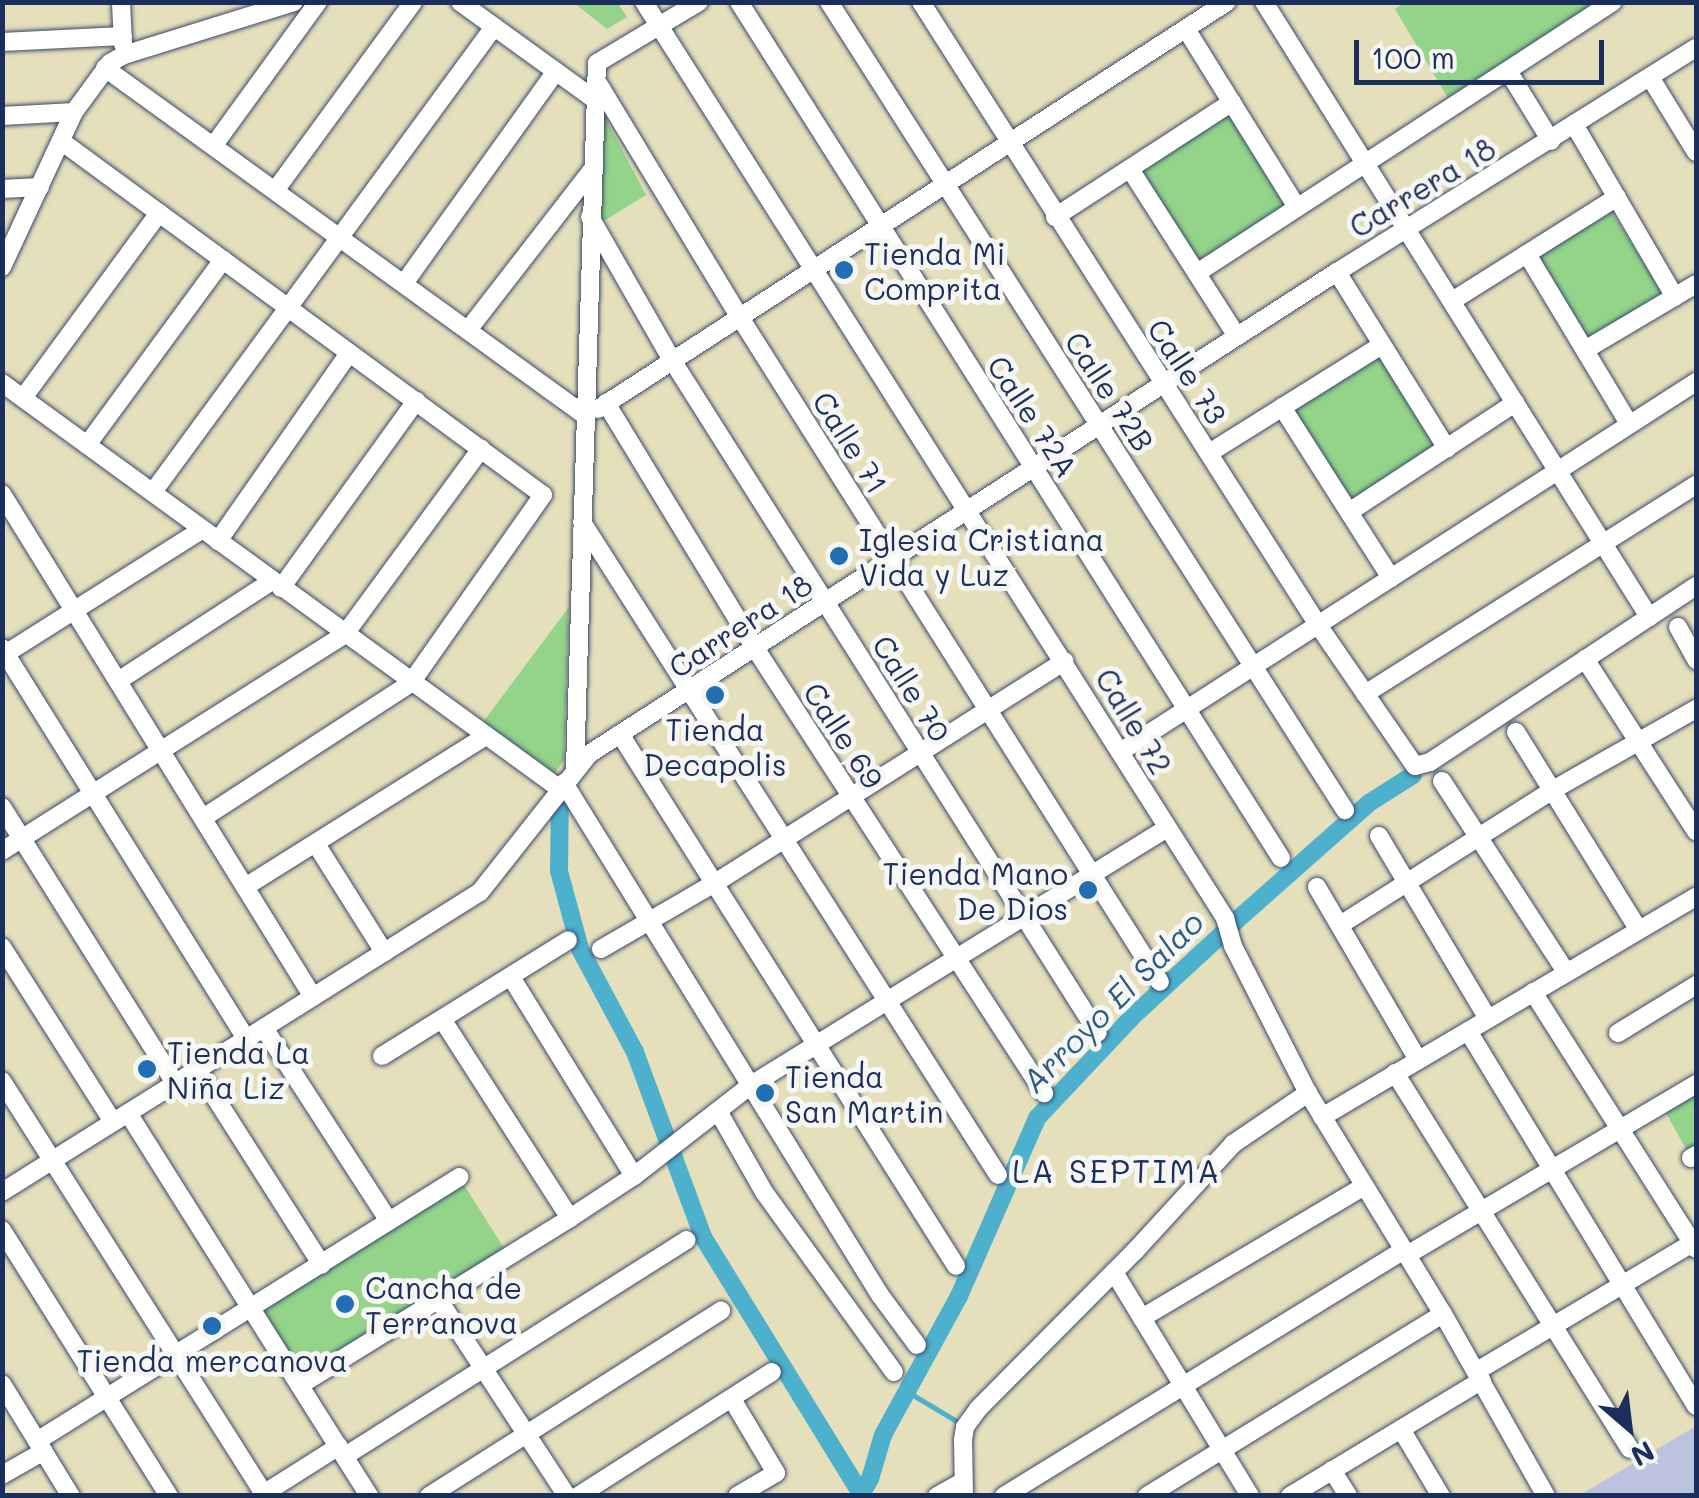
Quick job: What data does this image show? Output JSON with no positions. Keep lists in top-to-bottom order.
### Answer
{
  "streets": {
    "street": [
      "Carrera 18",
      "Calle 73",
      "Calle 72B",
      "Calle 72A",
      "Calle 71",
      "Calle 70",
      "Calle 72",
      "Calle 69"
    ]
  },
  "crossings": [
    ["Carrera 18", "Calle 73"],
    ["Carrera 18", "Calle 72B"],
    ["Carrera 18", "Calle 72A"],
    ["Carrera 18", "Calle 71"],
    ["Carrera 18", "Calle 70"],
    ["Carrera 18", "Calle 72"],
    ["Carrera 18", "Calle 69"]
  ],
  "districts": ["LA SEPTIMA"],
  "water": ["Arroyo El Salao"],
  "places": [
    "Tienda Mi Comprita",
    "Iglesia Cristiana Vida y Luz",
    "Tienda Decapolis",
    "Tienda Mano De Dios",
    "Tienda La Niña Liz",
    "Tienda San Martin",
    "Cancha de Terranova",
    "Tienda mercanova"
  ],
  "scale_bar": "100 m",
  "north": "bottom right"
}
